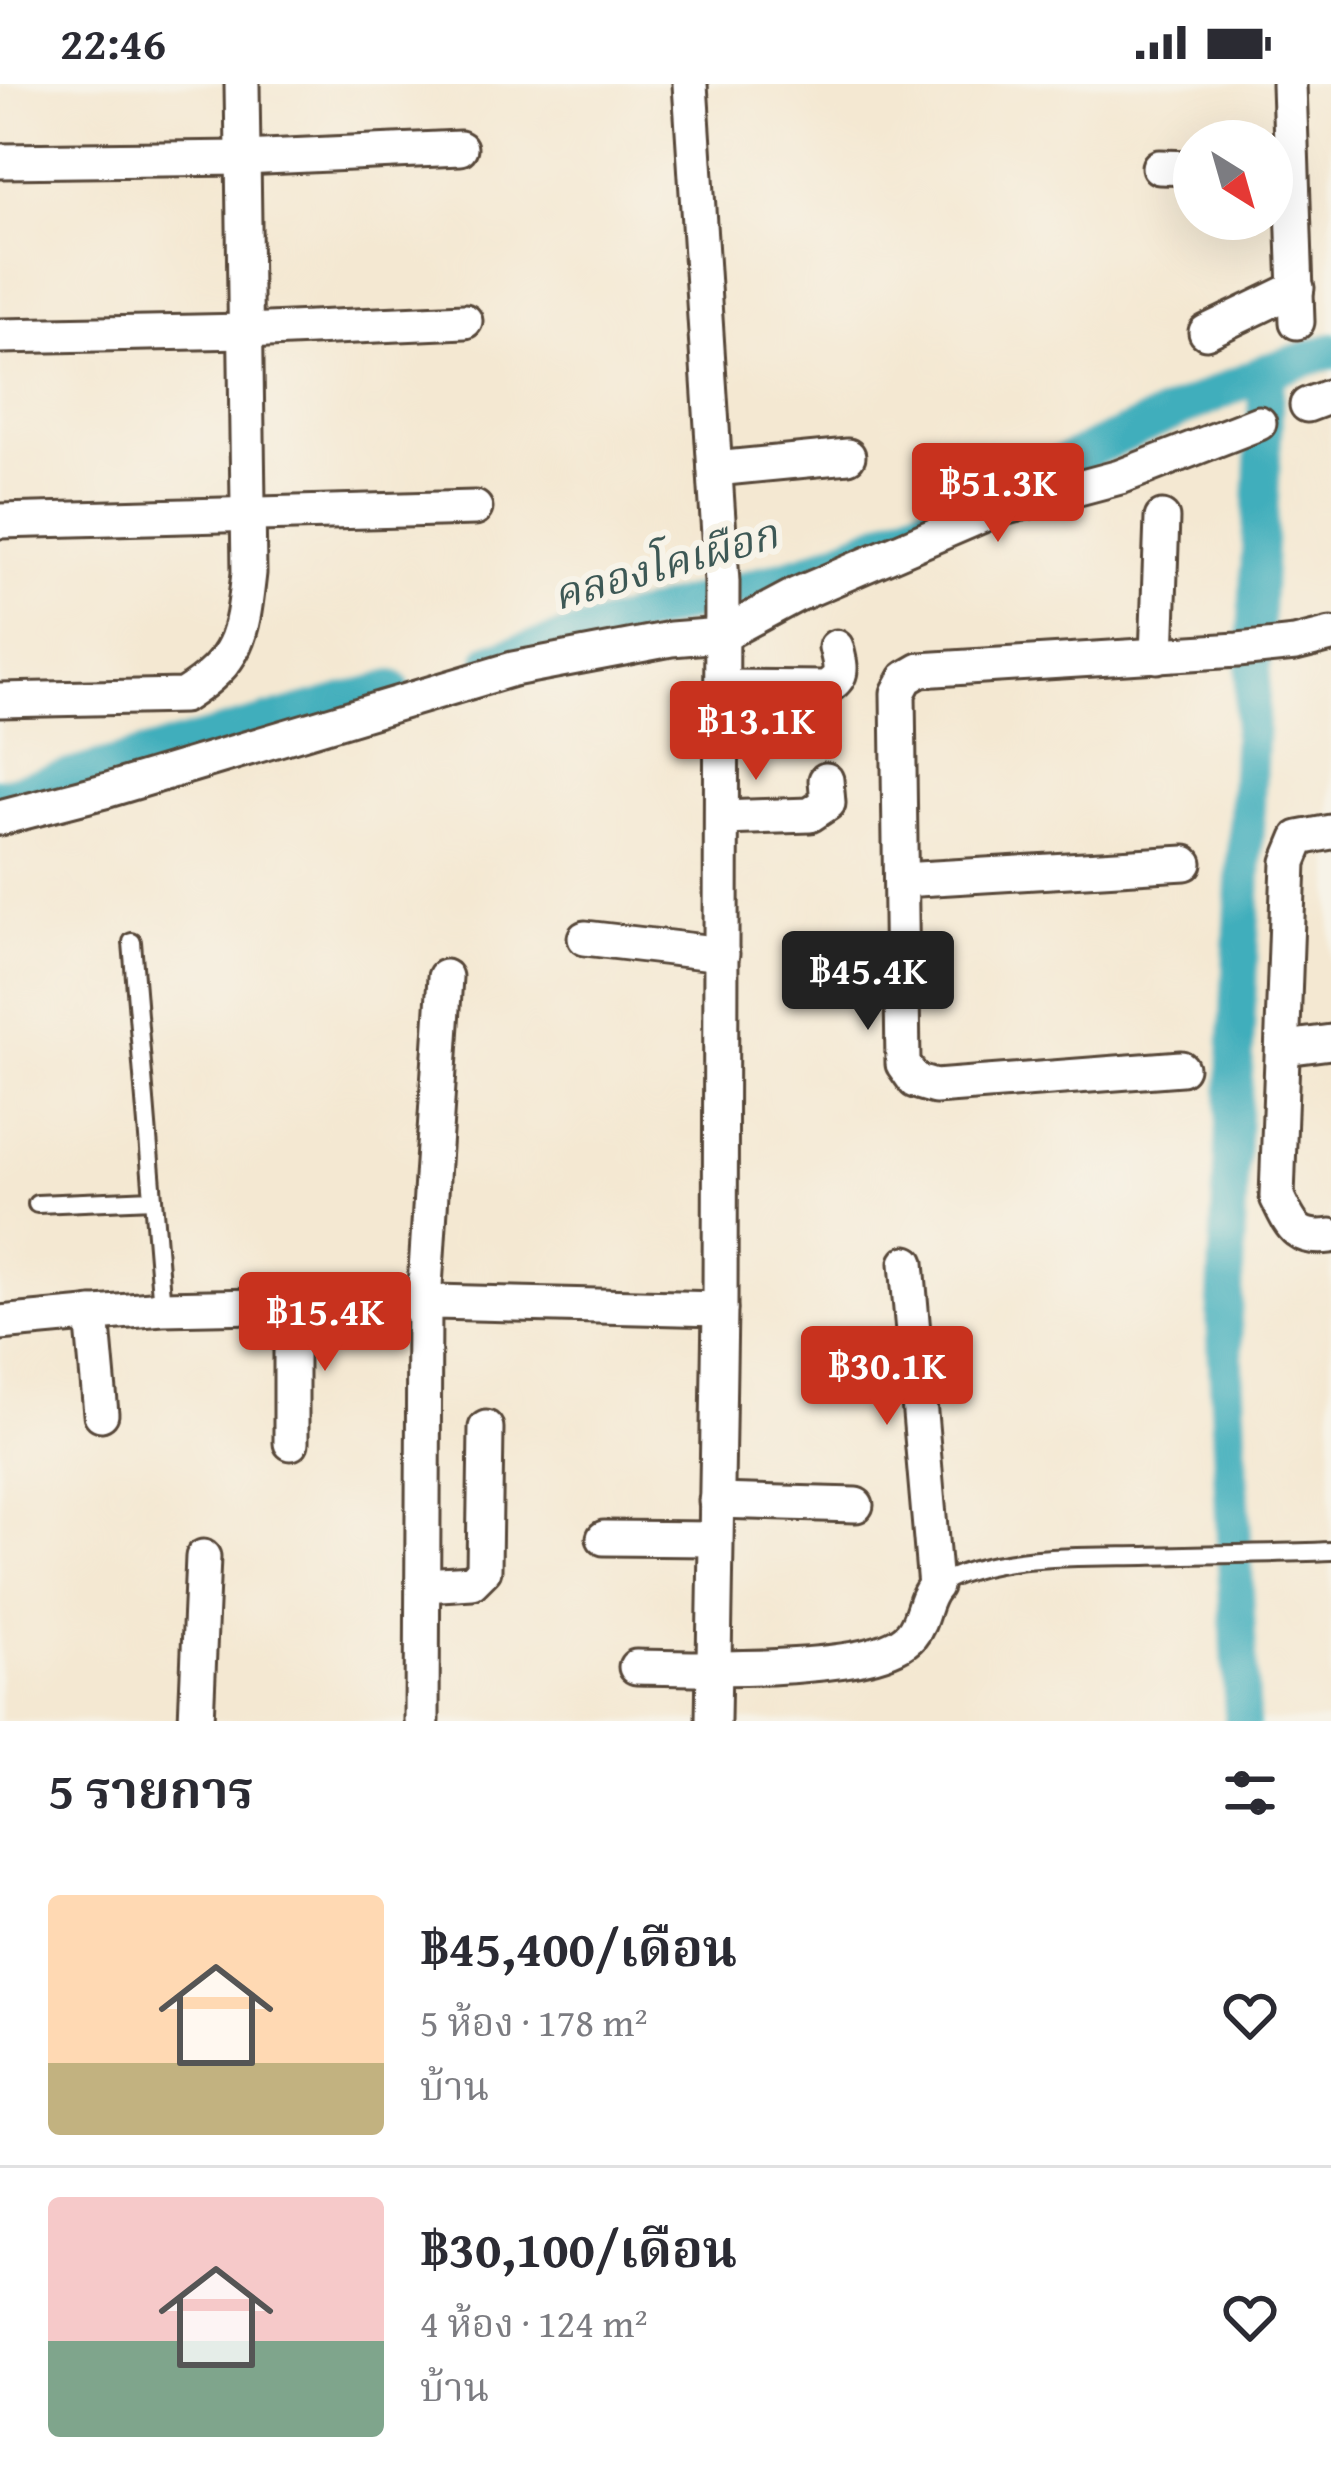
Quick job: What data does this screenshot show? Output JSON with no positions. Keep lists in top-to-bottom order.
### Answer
{
  "water": ["คลองโคเผือก"],
  "north": "bottom right",
  "page": {
    "status": "22:46",
    "price": [
      "฿51.3K",
      "฿13.1K",
      "฿45.4K",
      "฿15.4K",
      "฿30.1K"
    ],
    "heading": "5 รายการ",
    "list": [
      {
        "name": "฿45,400/เดือน",
        "note": "5 ห้อง · 178 m² · บ้าน"
      },
      {
        "name": "฿30,100/เดือน",
        "note": "4 ห้อง · 124 m² · บ้าน"
      }
    ]
  }
}
